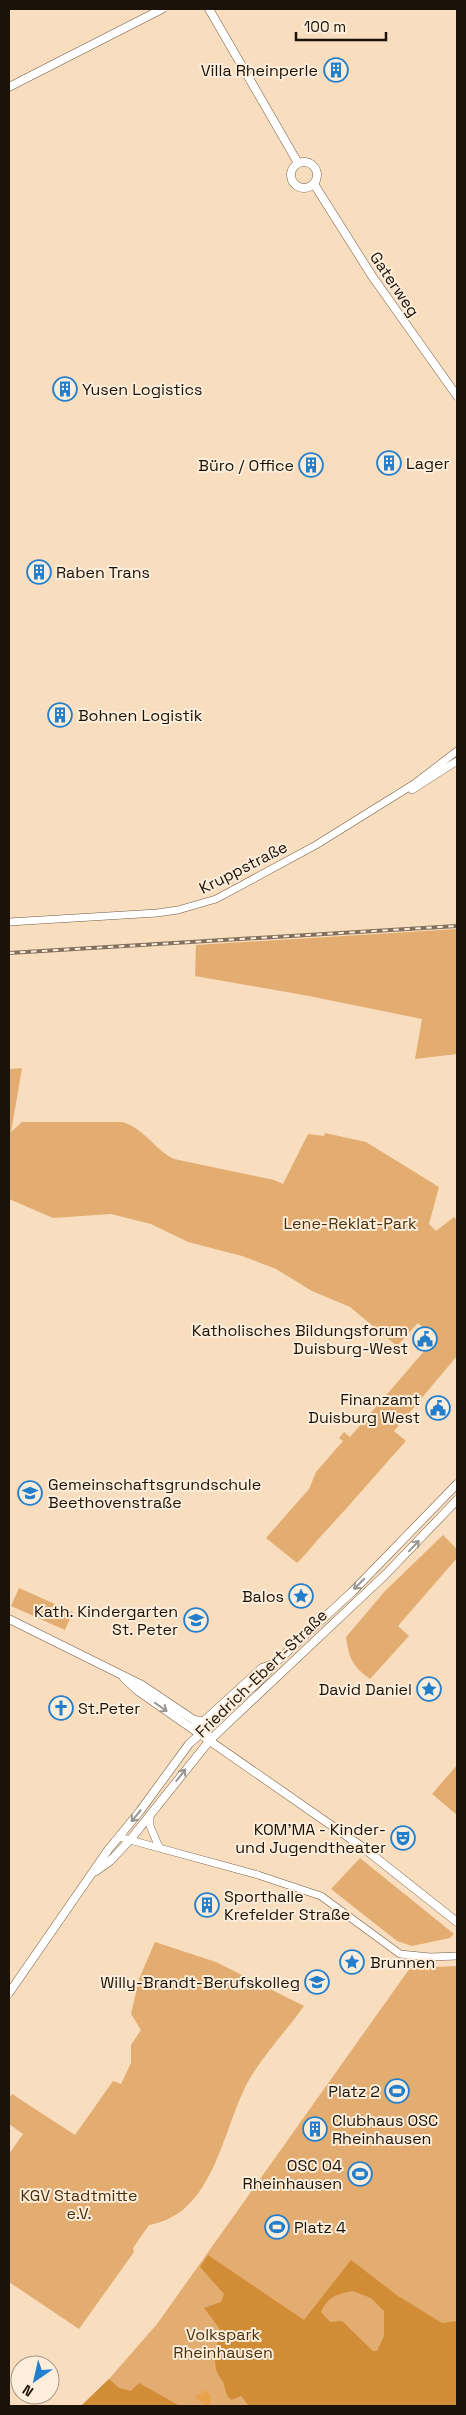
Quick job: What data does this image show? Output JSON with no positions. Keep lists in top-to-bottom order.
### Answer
{
  "streets": {
    "main road": ["Gaterweg", "Friedrich-Ebert-Straße"],
    "street": ["Kruppstraße"]
  },
  "parks": ["Lene-Reklat-Park", "KGV Stadtmitte e.V.", "Volkspark Rheinhausen"],
  "places": {
    "building": [
      "Villa Rheinperle",
      "Yusen Logistics",
      "Lager",
      "Büro / Office",
      "Raben Trans",
      "Bohnen Logistik",
      "Sporthalle Krefelder Straße",
      "Clubhaus OSC Rheinhausen"
    ],
    "public building": ["Katholisches Bildungsforum Duisburg-West", "Finanzamt Duisburg West"],
    "school or university": ["Gemeinschaftsgrundschule Beethovenstraße", "Kath. Kindergarten St. Peter", "Willy-Brandt-Berufskolleg"],
    "place": ["Balos", "David Daniel", "Brunnen"],
    "church": ["St.Peter"],
    "theatre": ["KOM'MA - Kinder- und Jugendtheater"],
    "sports": ["Platz 2", "OSC 04 Rheinhausen", "Platz 4"]
  },
  "scale_bar": "100 m",
  "north": "bottom left"
}
